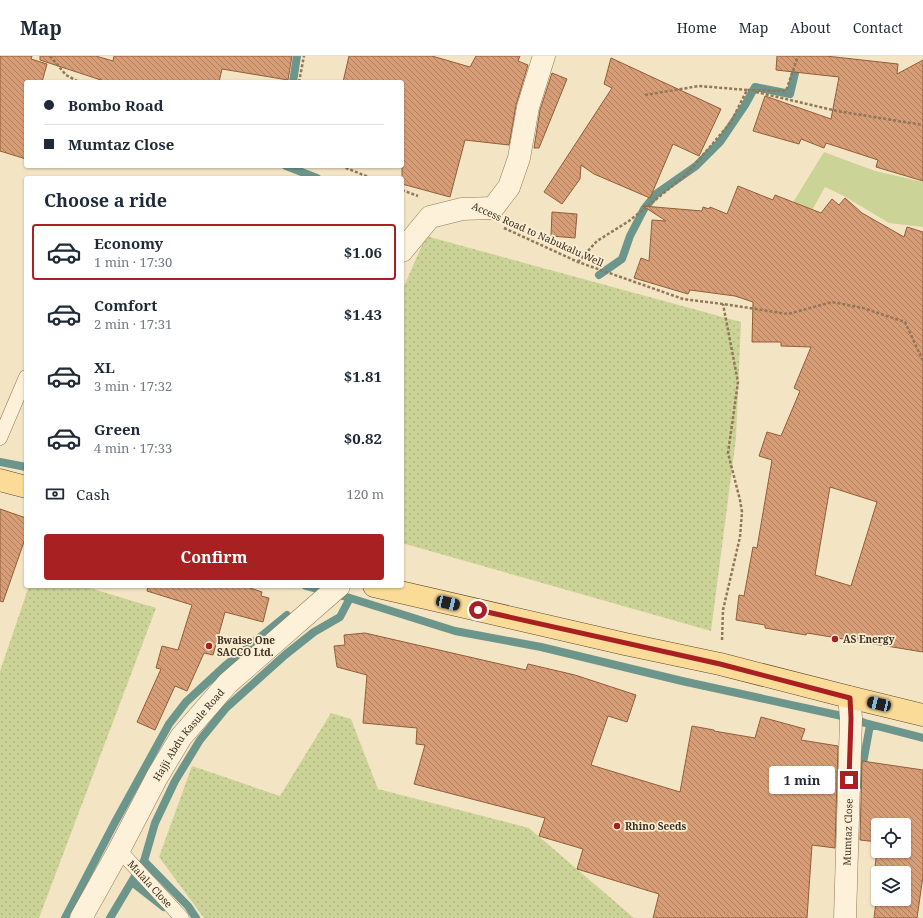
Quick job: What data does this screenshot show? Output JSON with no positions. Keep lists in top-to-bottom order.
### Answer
{
  "streets": {
    "street": ["Hajji Abdu Kasule Road", "Mumtaz Close"],
    "lane": ["Malala Close"],
    "path": ["Access Road to Nabukalu Well"]
  },
  "crossings": [
    ["Hajji Abdu Kasule Road", "Malala Close"]
  ],
  "places": ["AS Energy", "Bwaise One SACCO Ltd.", "Rhino Seeds"],
  "page": {
    "header": "Map",
    "nav": [
      "Home",
      "Map",
      "About",
      "Contact"
    ],
    "banner": ["Bombo Road", "Mumtaz Close"],
    "heading": "Choose a ride",
    "list": [
      {
        "name": "Economy",
        "note": "1 min · 17:30",
        "value": "$1.06"
      },
      {
        "name": "Comfort",
        "note": "2 min · 17:31",
        "value": "$1.43"
      },
      {
        "name": "XL",
        "note": "3 min · 17:32",
        "value": "$1.81"
      },
      {
        "name": "Green",
        "note": "4 min · 17:33",
        "value": "$0.82"
      }
    ],
    "pay": ["Cash", "120 m"],
    "buttons": "Confirm",
    "bubble": "1 min"
  }
}
